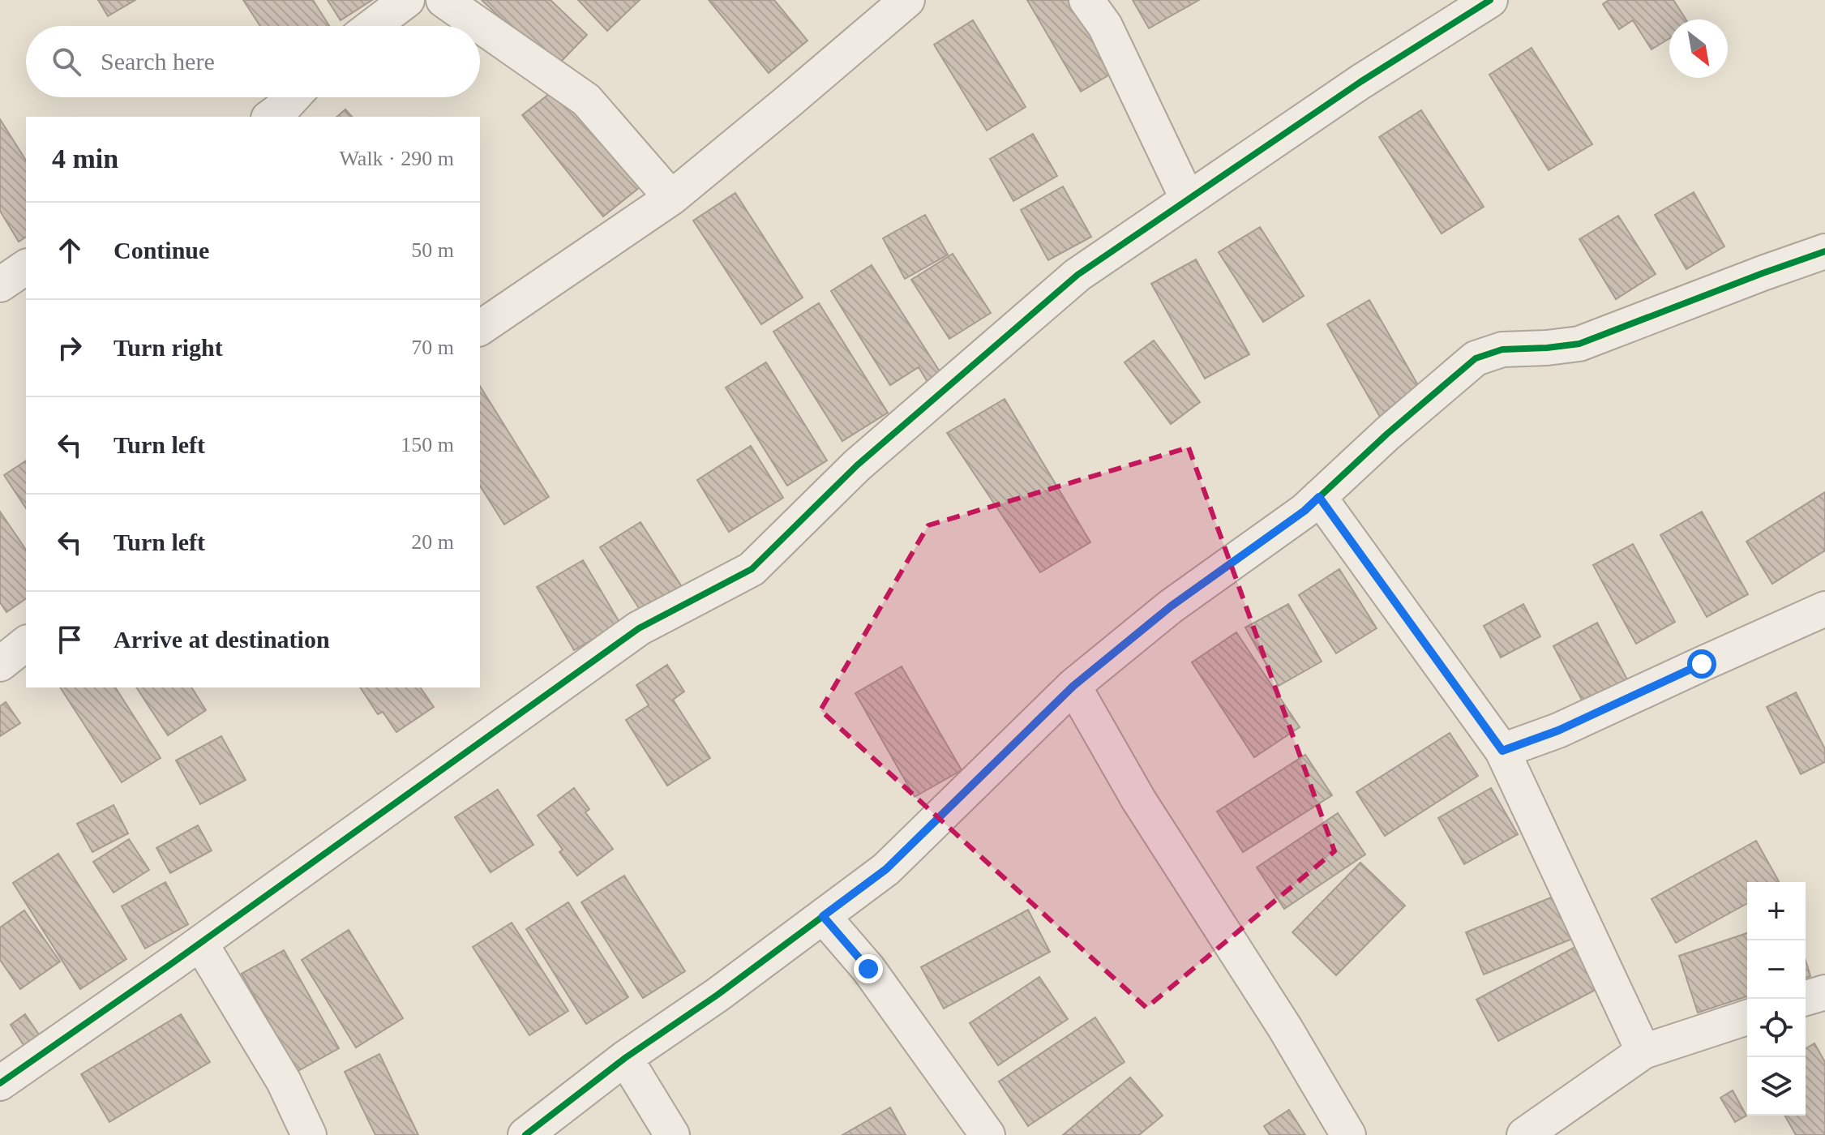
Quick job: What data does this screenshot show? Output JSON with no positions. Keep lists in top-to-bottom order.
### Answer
{
  "north": "bottom right",
  "page": {
    "search": "Search here",
    "heading": ["4 min", "Walk · 290 m"],
    "list": [
      ["Continue", "50 m"],
      ["Turn right", "70 m"],
      ["Turn left", "150 m"],
      ["Turn left", "20 m"],
      "Arrive at destination"
    ],
    "map_buttons": ["+", "−"]
  }
}
